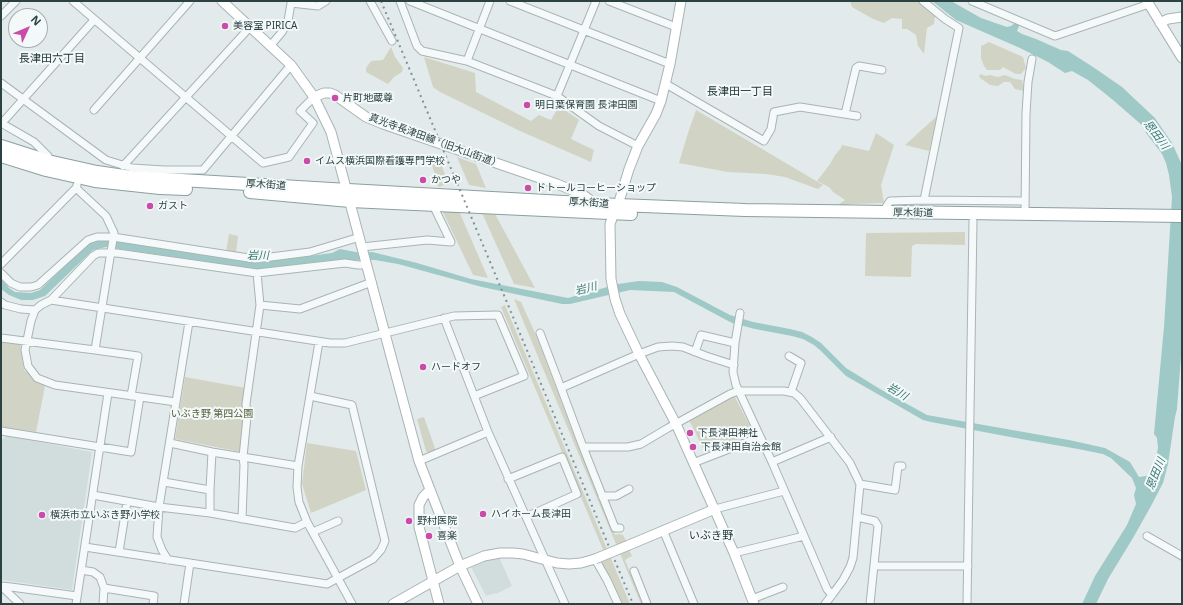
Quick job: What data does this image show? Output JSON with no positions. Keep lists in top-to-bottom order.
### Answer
{
  "streets": {
    "highway": ["厚木街道"],
    "street": ["真光寺長津田線（旧大山街道）"]
  },
  "crossings": [
    ["真光寺長津田線（旧大山街道）", "厚木街道"]
  ],
  "districts": ["長津田六丁目", "長津田一丁目", "いぶき野"],
  "water": ["恩田川", "岩川"],
  "parks": ["いぶき野 第四公園"],
  "places": [
    "美容室 PIRICA",
    "片町地蔵尊",
    "明日葉保育園 長津田園",
    "イムス横浜国際看護専門学校",
    "かつや",
    "ドトールコーヒーショップ",
    "ガスト",
    "ハードオフ",
    "下長津田神社",
    "下長津田自治会館",
    "ハイホーム長津田",
    "横浜市立いぶき野小学校",
    "野村医院",
    "喜楽"
  ],
  "north": "top right"
}
